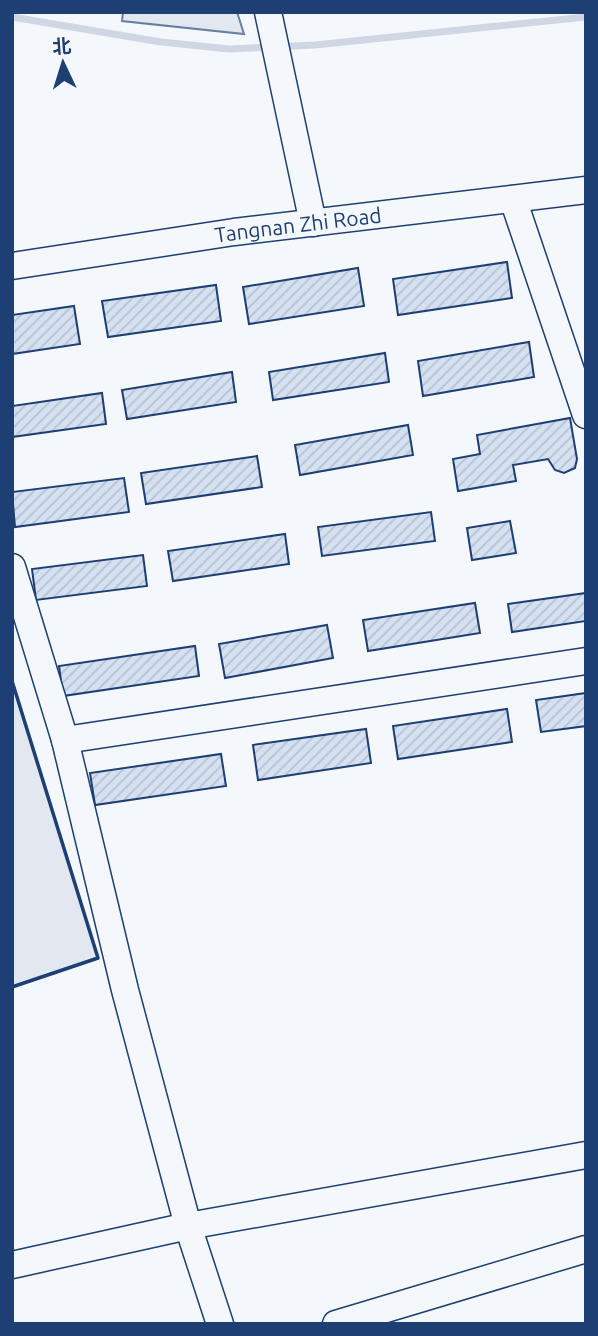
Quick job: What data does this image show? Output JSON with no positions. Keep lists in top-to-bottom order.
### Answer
{
  "streets": {
    "street": ["Tangnan Zhi Road"]
  },
  "north": "top"
}
